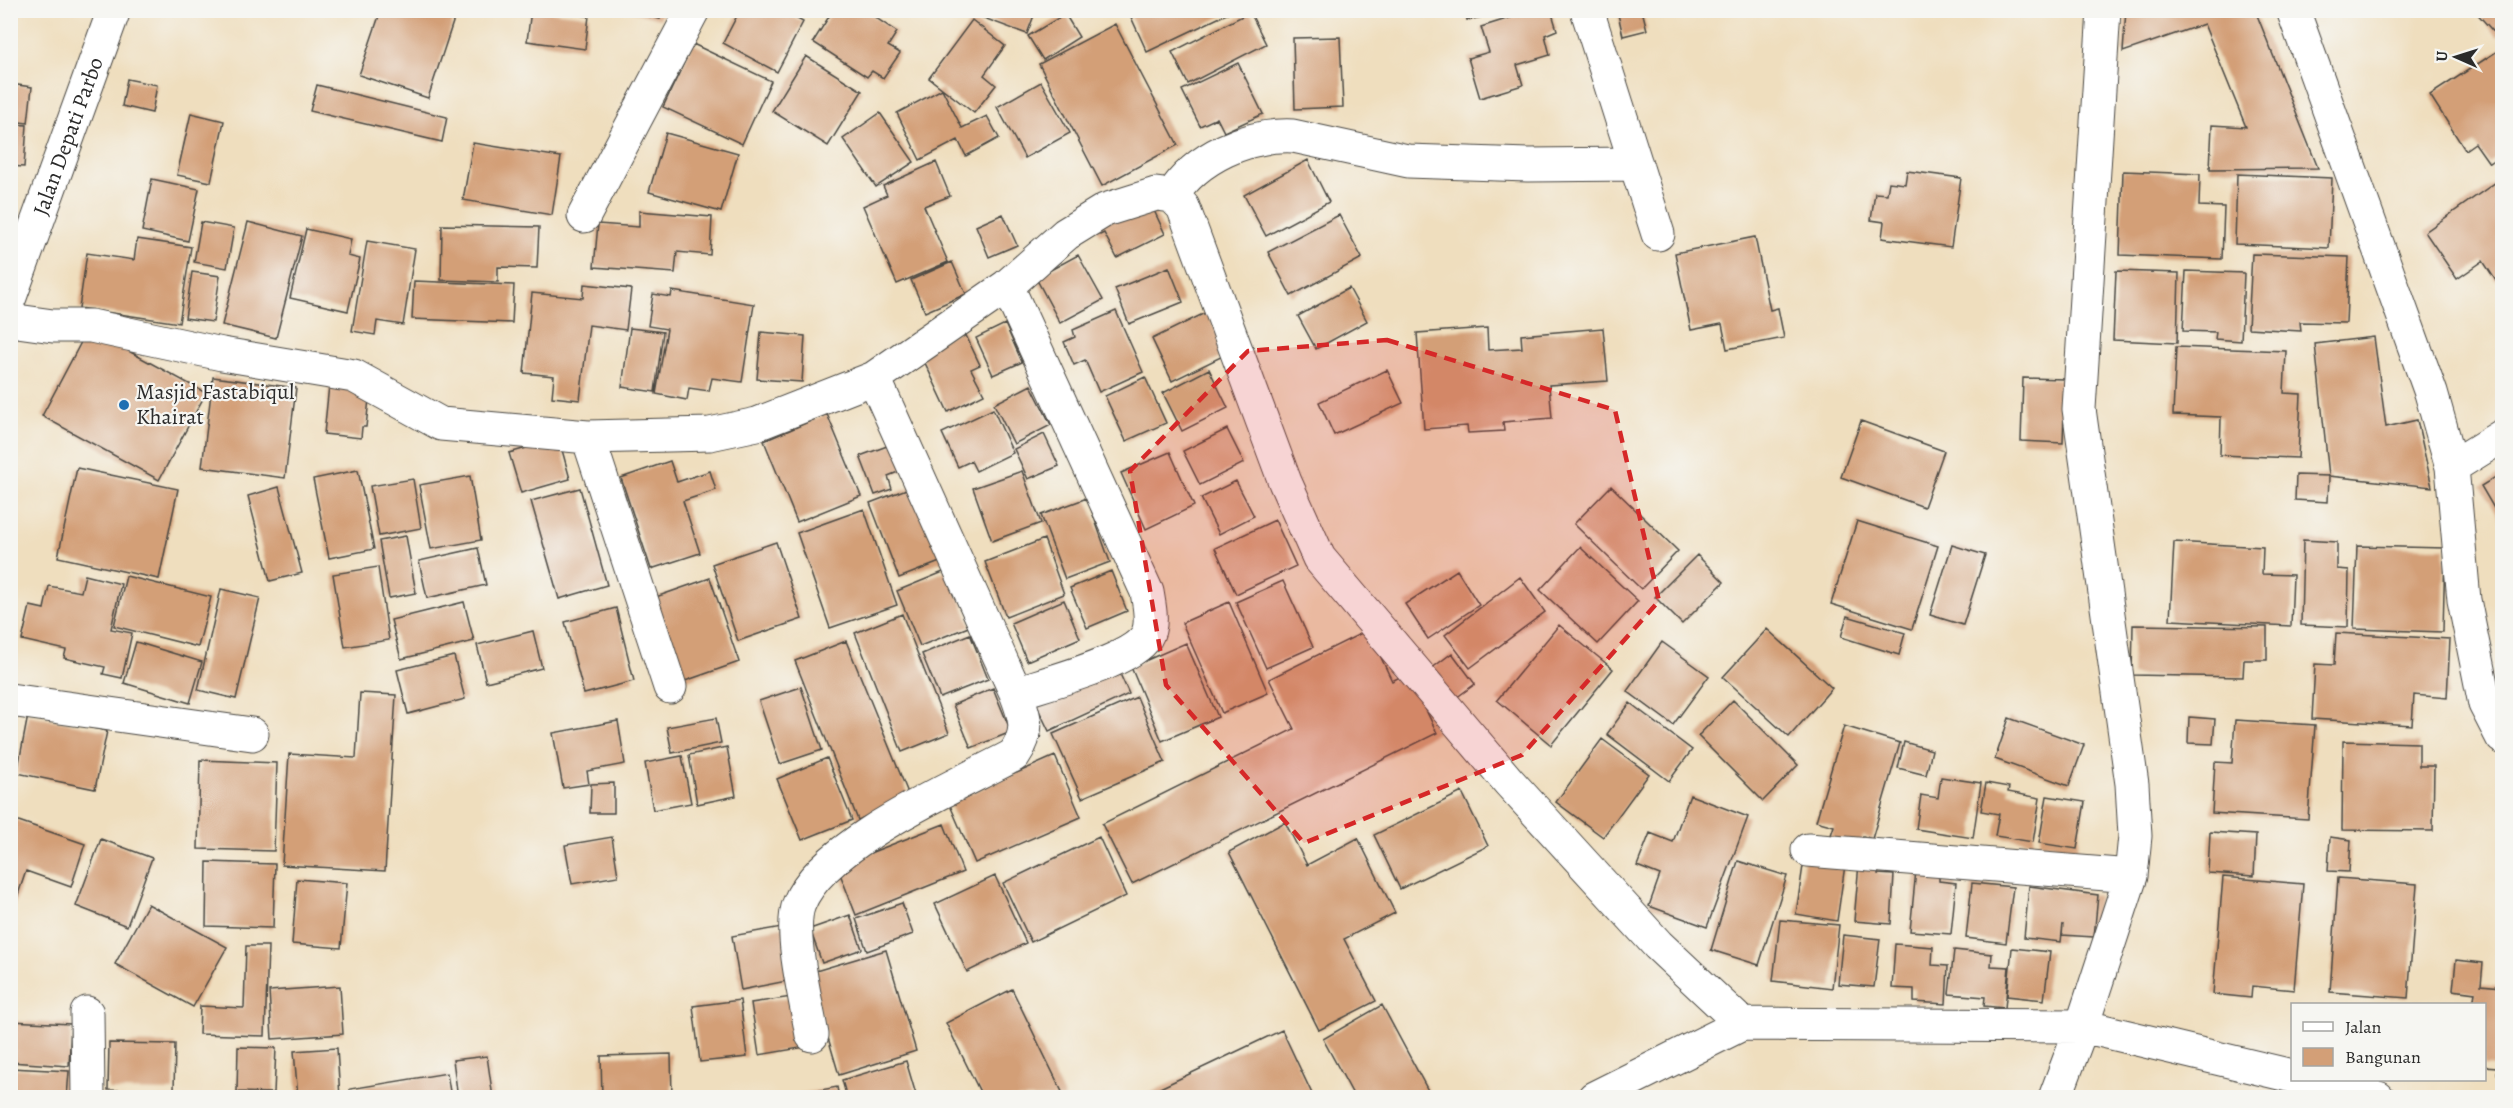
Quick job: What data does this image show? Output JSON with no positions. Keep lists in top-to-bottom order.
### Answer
{
  "streets": {
    "street": ["Jalan Depati Parbo"]
  },
  "places": ["Masjid Fastabiqul Khairat"],
  "legend": ["Jalan", "Bangunan"],
  "north": "left"
}
